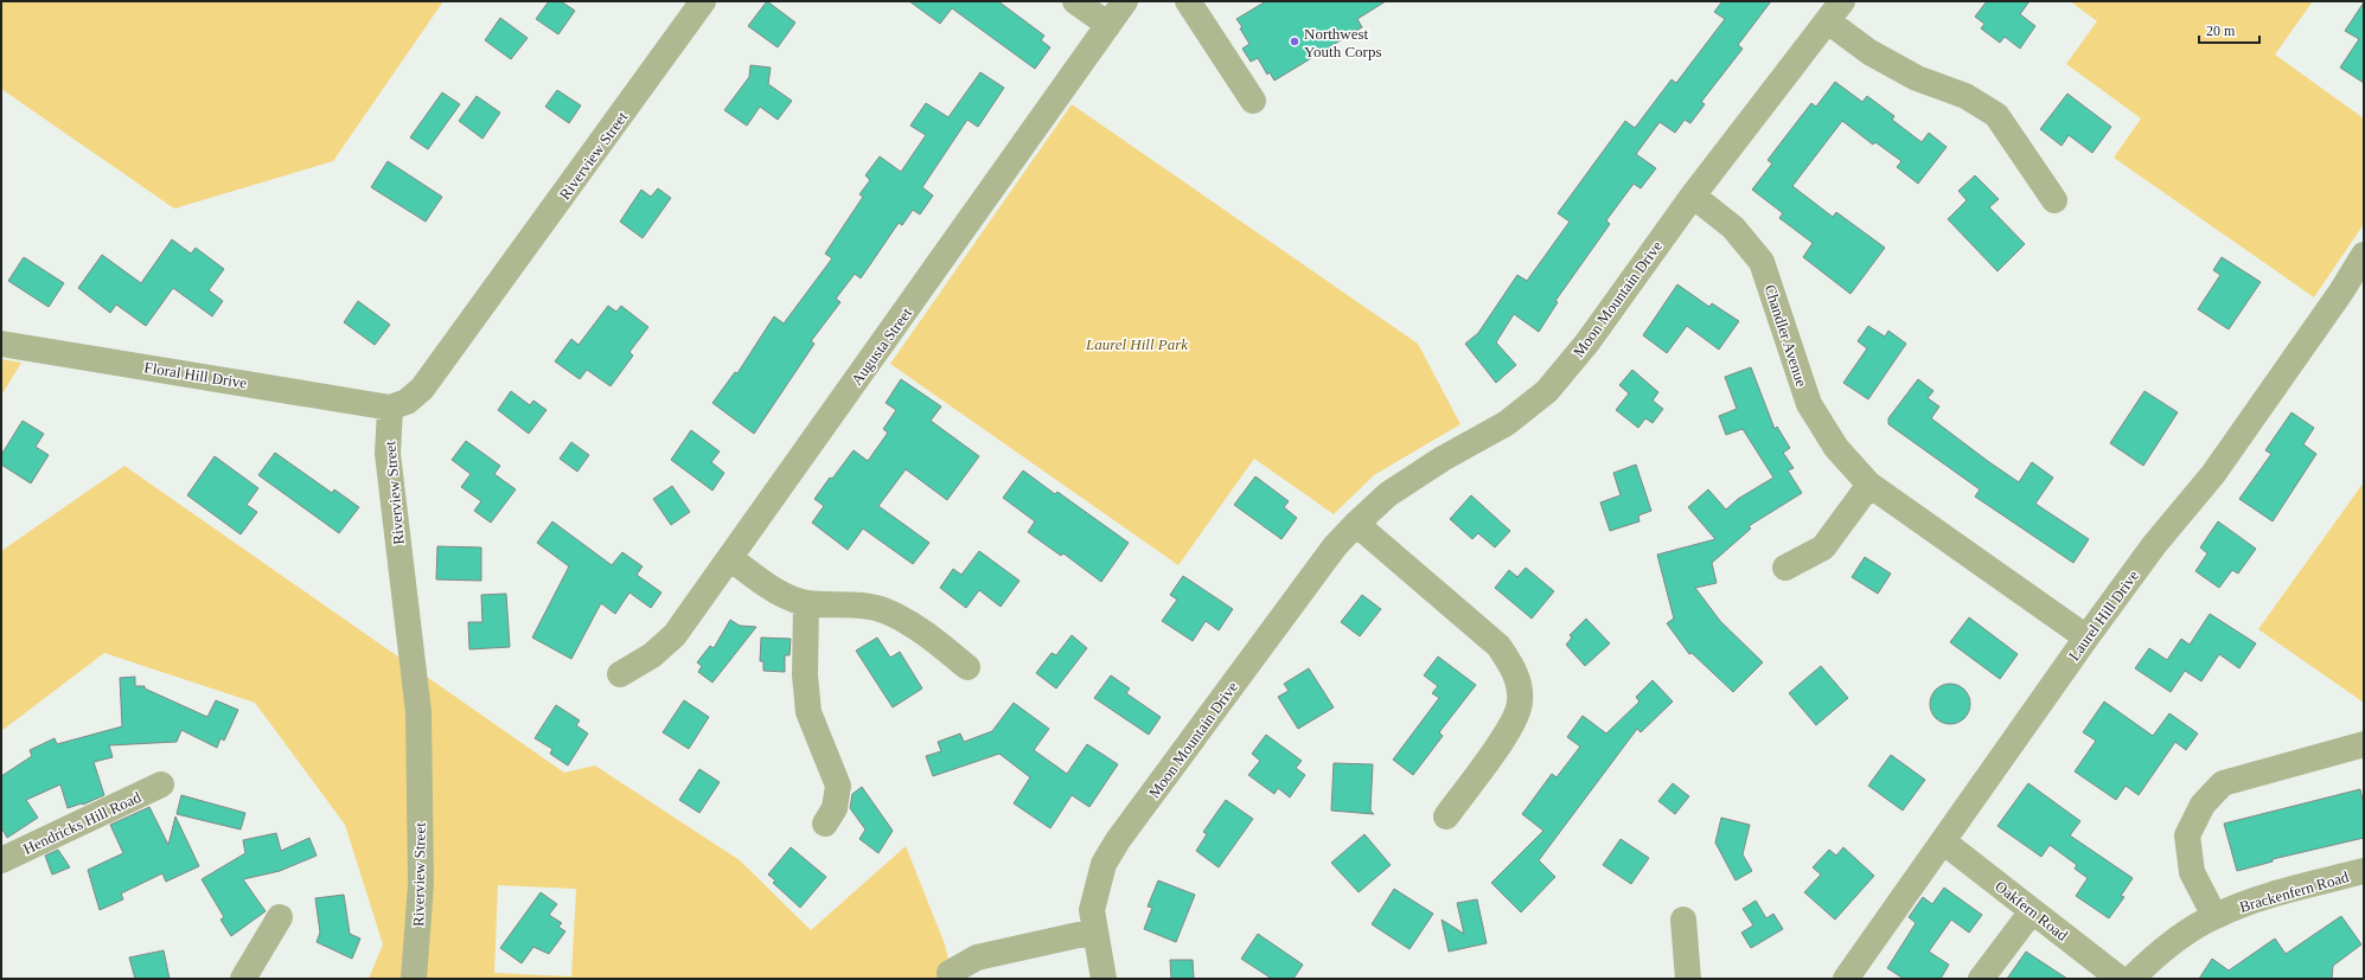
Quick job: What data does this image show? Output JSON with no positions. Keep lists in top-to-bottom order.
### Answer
{
  "streets": {
    "street": [
      "Riverview Street",
      "Moon Mountain Drive",
      "Chandler Avenue",
      "Augusta Street",
      "Floral Hill Drive",
      "Laurel Hill Drive",
      "Hendricks Hill Road",
      "Brackenfern Road",
      "Oakfern Road"
    ]
  },
  "crossings": [
    ["Riverview Street", "Floral Hill Drive"],
    ["Moon Mountain Drive", "Chandler Avenue"],
    ["Chandler Avenue", "Laurel Hill Drive"],
    ["Laurel Hill Drive", "Oakfern Road"]
  ],
  "parks": ["Laurel Hill Park"],
  "places": ["Northwest Youth Corps"],
  "scale_bar": "20 m"
}
